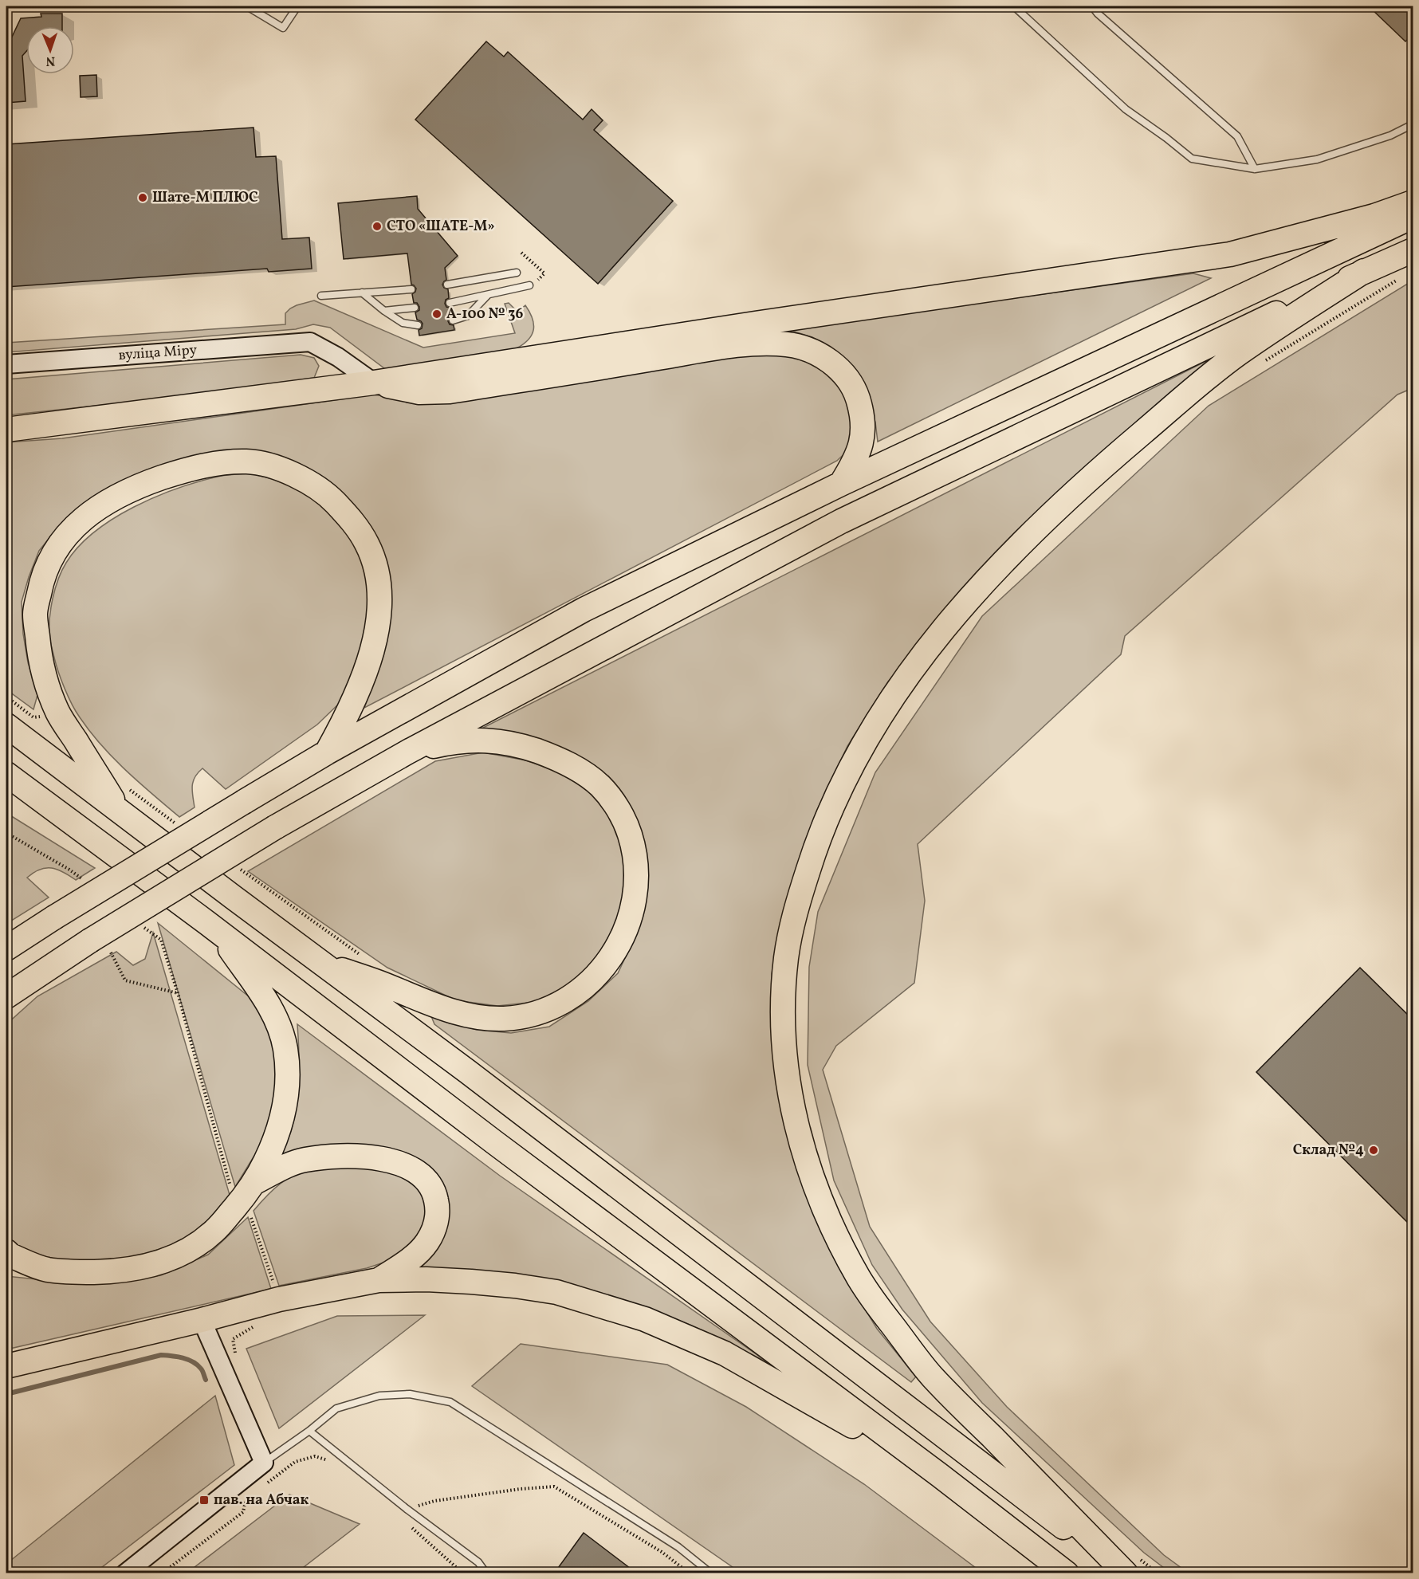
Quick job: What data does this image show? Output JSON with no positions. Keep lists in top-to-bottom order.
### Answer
{
  "streets": {
    "street": ["вуліца Міру"]
  },
  "places": {
    "other": [
      "Шате-М ПЛЮС",
      "СТО «ШАТЕ-М»",
      "А-100 № 36",
      "Склад №4"
    ],
    "transit": ["пав. на Абчак"]
  },
  "north": "bottom"
}
